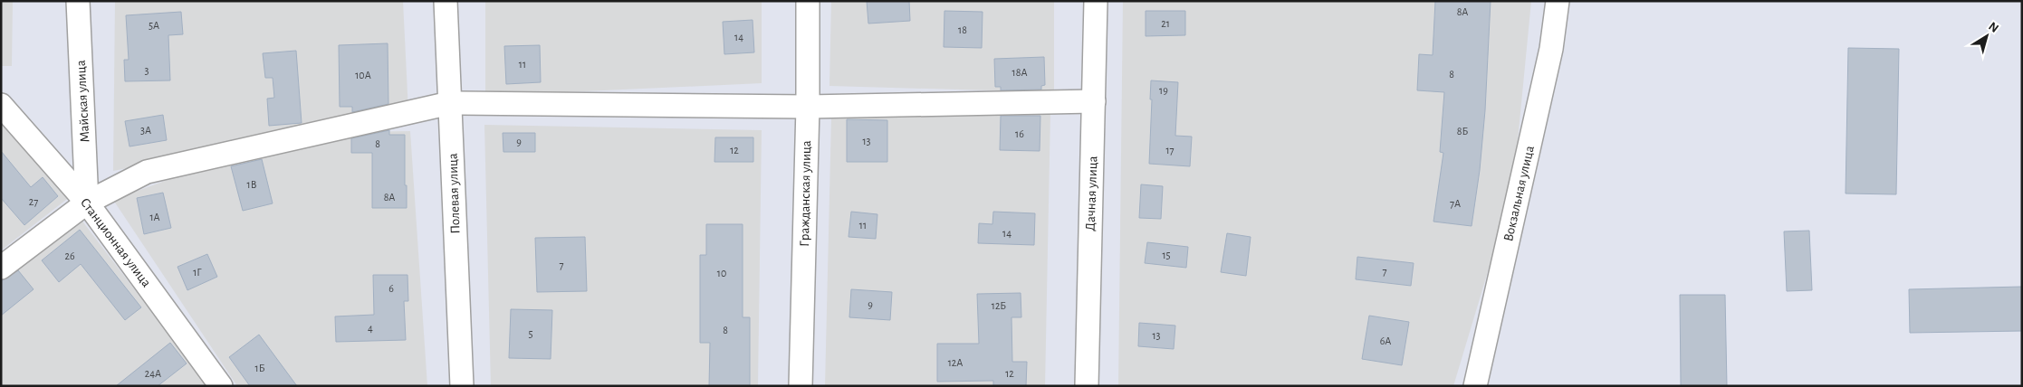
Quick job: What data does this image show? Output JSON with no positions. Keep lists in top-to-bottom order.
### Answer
{
  "streets": {
    "street": [
      "Майская улица",
      "Полевая улица",
      "Гражданская улица",
      "Дачная улица",
      "Вокзальная улица",
      "Станционная улица"
    ]
  },
  "crossings": [
    ["Майская улица", "Станционная улица"]
  ],
  "house_numbers": [
    "8А",
    "21",
    "5А",
    "18",
    "14",
    "11",
    "3",
    "18А",
    "8",
    "10А",
    "19",
    "3А",
    "8Б",
    "16",
    "13",
    "9",
    "8",
    "12",
    "17",
    "1В",
    "8А",
    "27",
    "7А",
    "1А",
    "11",
    "14",
    "15",
    "26",
    "7",
    "7",
    "1Г",
    "10",
    "6",
    "9",
    "12Б",
    "4",
    "8",
    "5",
    "13",
    "6А",
    "12А",
    "1Б",
    "24А",
    "12"
  ],
  "north": "top right"
}
